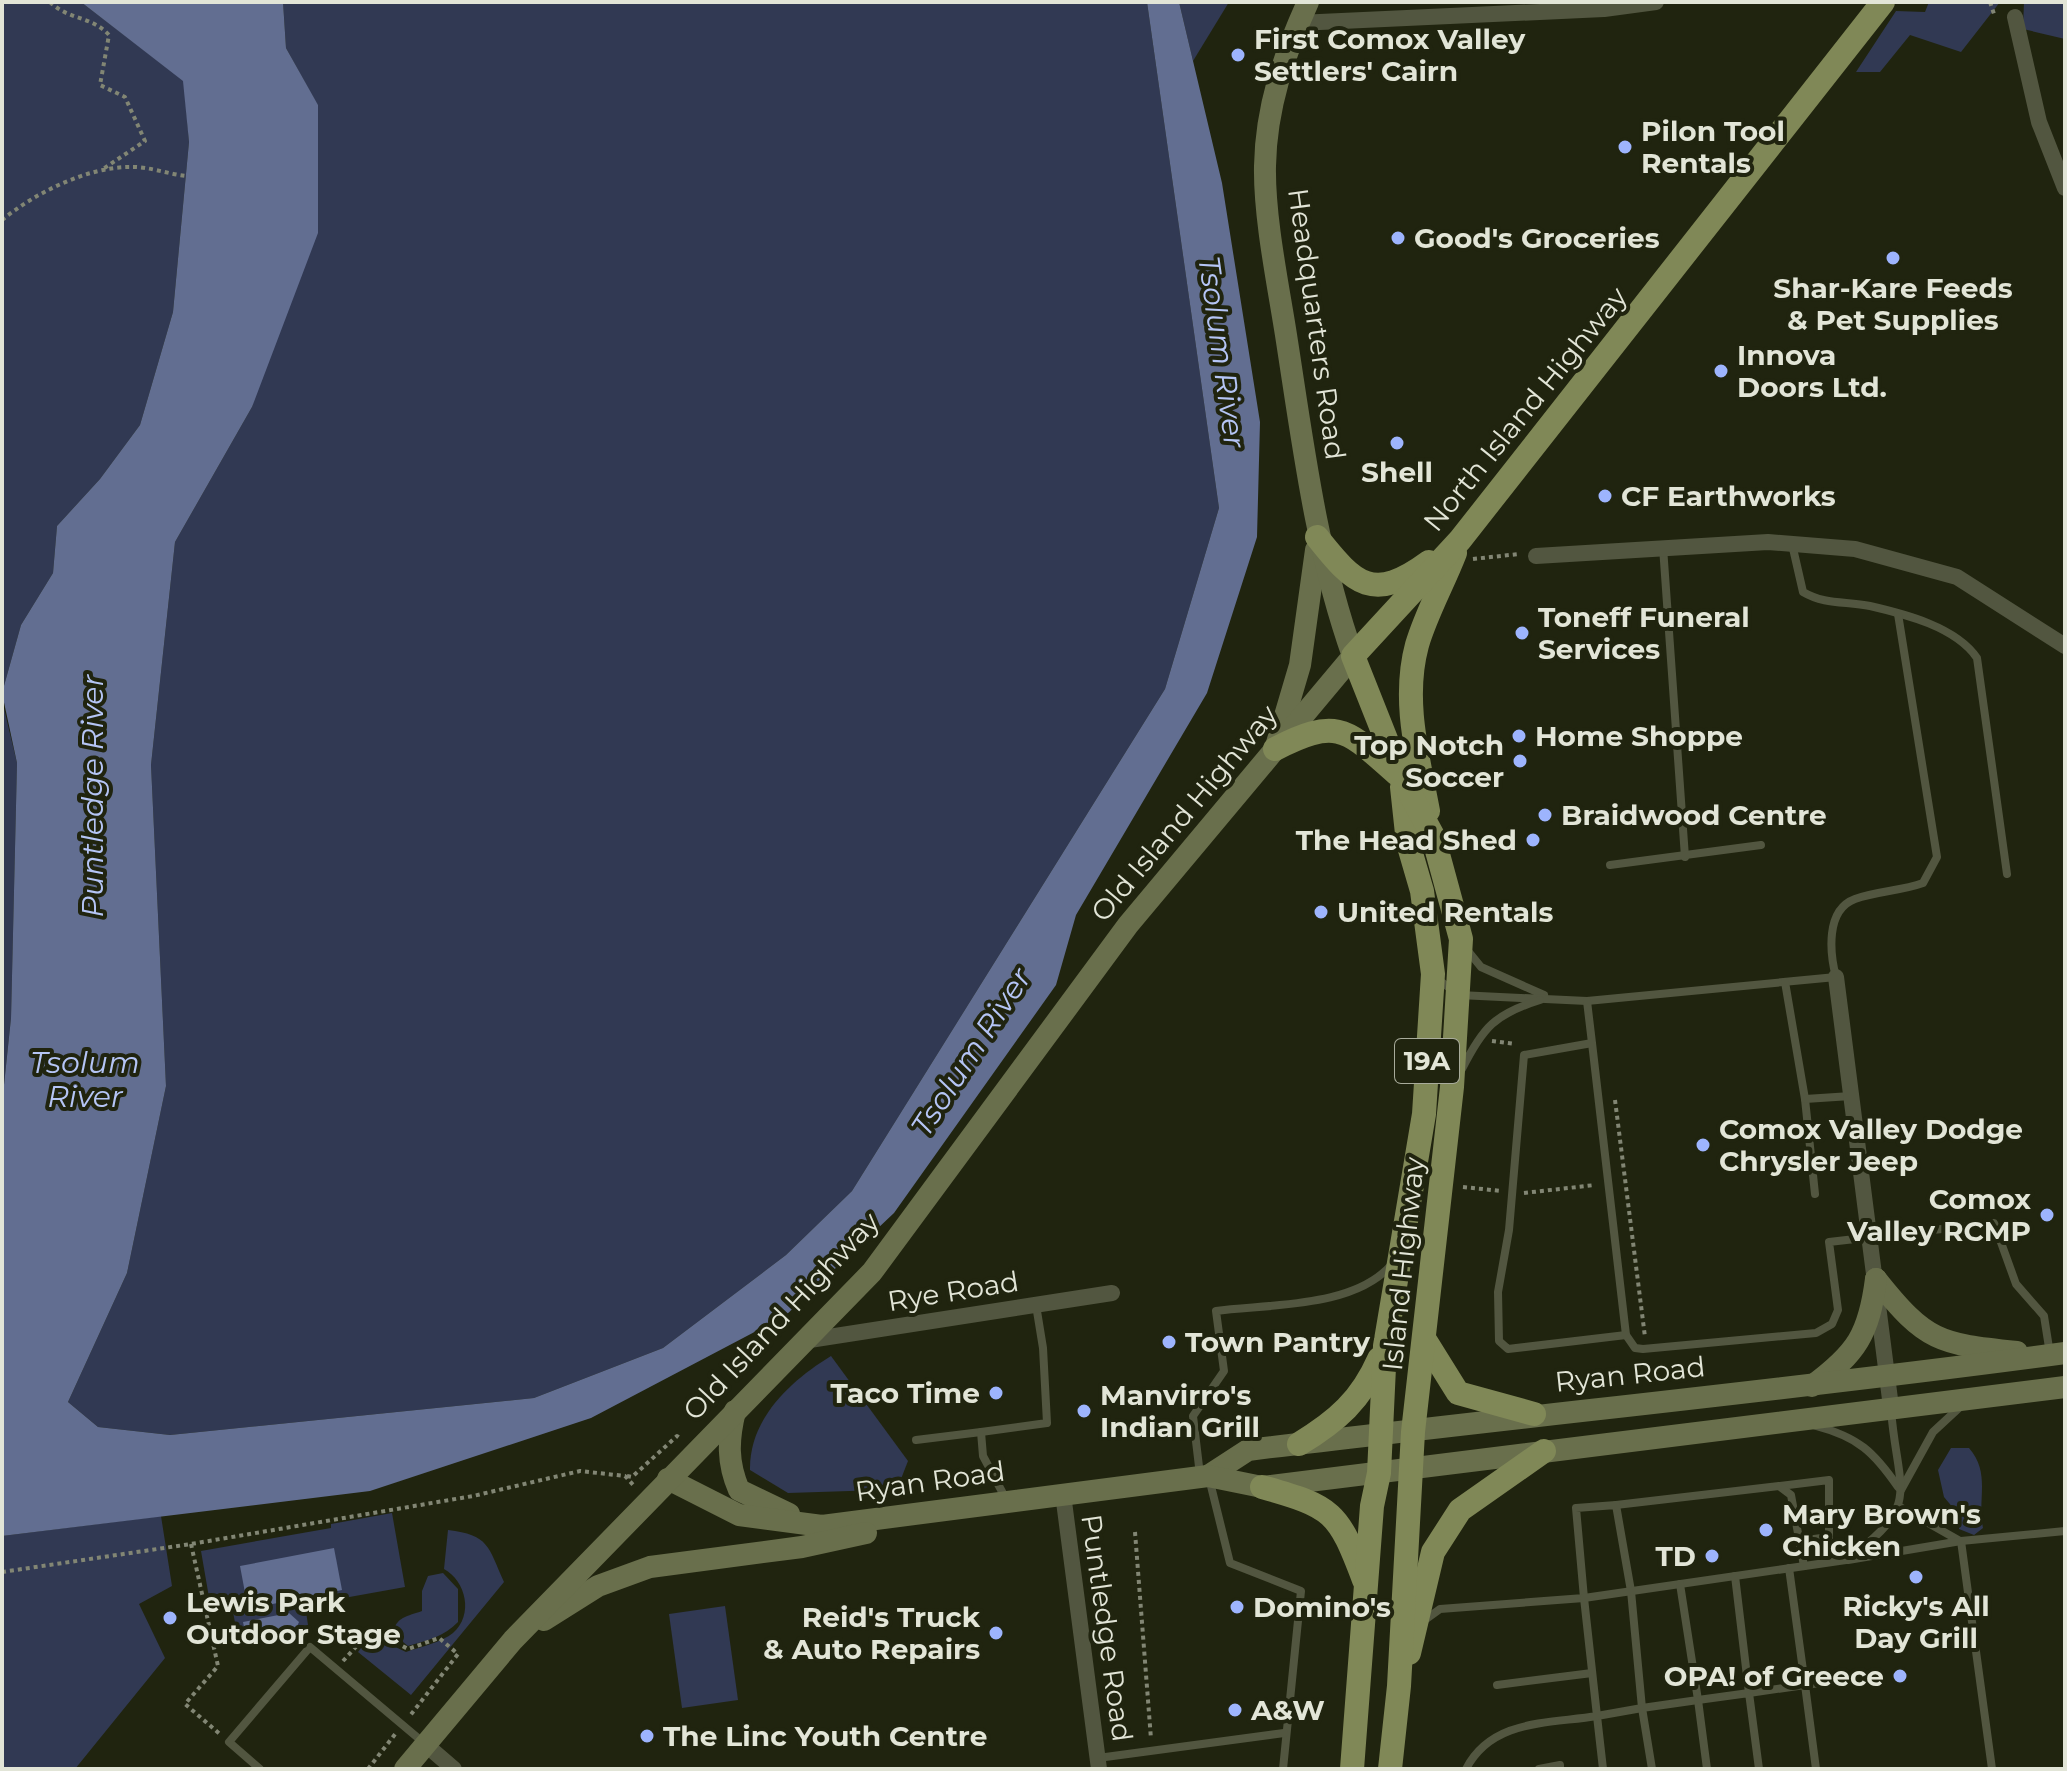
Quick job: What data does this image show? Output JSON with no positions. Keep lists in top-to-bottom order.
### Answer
{
  "streets": {
    "main road": [
      "Headquarters Road",
      "North Island Highway",
      "Old Island Highway",
      "19A",
      "Island Highway",
      "Ryan Road"
    ],
    "street": ["Rye Road", "Puntledge Road"]
  },
  "crossings": [
    ["Headquarters Road", "North Island Highway"],
    ["Headquarters Road", "Old Island Highway"],
    ["Headquarters Road", "Island Highway"],
    ["North Island Highway", "Old Island Highway"],
    ["North Island Highway", "Island Highway"],
    ["Old Island Highway", "Island Highway"],
    ["Old Island Highway", "Rye Road"],
    ["Old Island Highway", "Ryan Road"],
    ["Island Highway", "Ryan Road"],
    ["Ryan Road", "Puntledge Road"]
  ],
  "water": ["Tsolum River", "Puntledge River"],
  "places": [
    "First Comox Valley Settlers' Cairn",
    "Pilon Tool Rentals",
    "Good's Groceries",
    "Shar-Kare Feeds & Pet Supplies",
    "Innova Doors Ltd.",
    "Shell",
    "CF Earthworks",
    "Toneff Funeral Services",
    "Home Shoppe",
    "Top Notch Soccer",
    "Braidwood Centre",
    "The Head Shed",
    "United Rentals",
    "Comox Valley Dodge Chrysler Jeep",
    "Comox Valley RCMP",
    "Town Pantry",
    "Taco Time",
    "Manvirro's Indian Grill",
    "Mary Brown's Chicken",
    "TD",
    "Ricky's All Day Grill",
    "Domino's",
    "Lewis Park Outdoor Stage",
    "Reid's Truck & Auto Repairs",
    "OPA! of Greece",
    "A&W",
    "The Linc Youth Centre"
  ]
}
